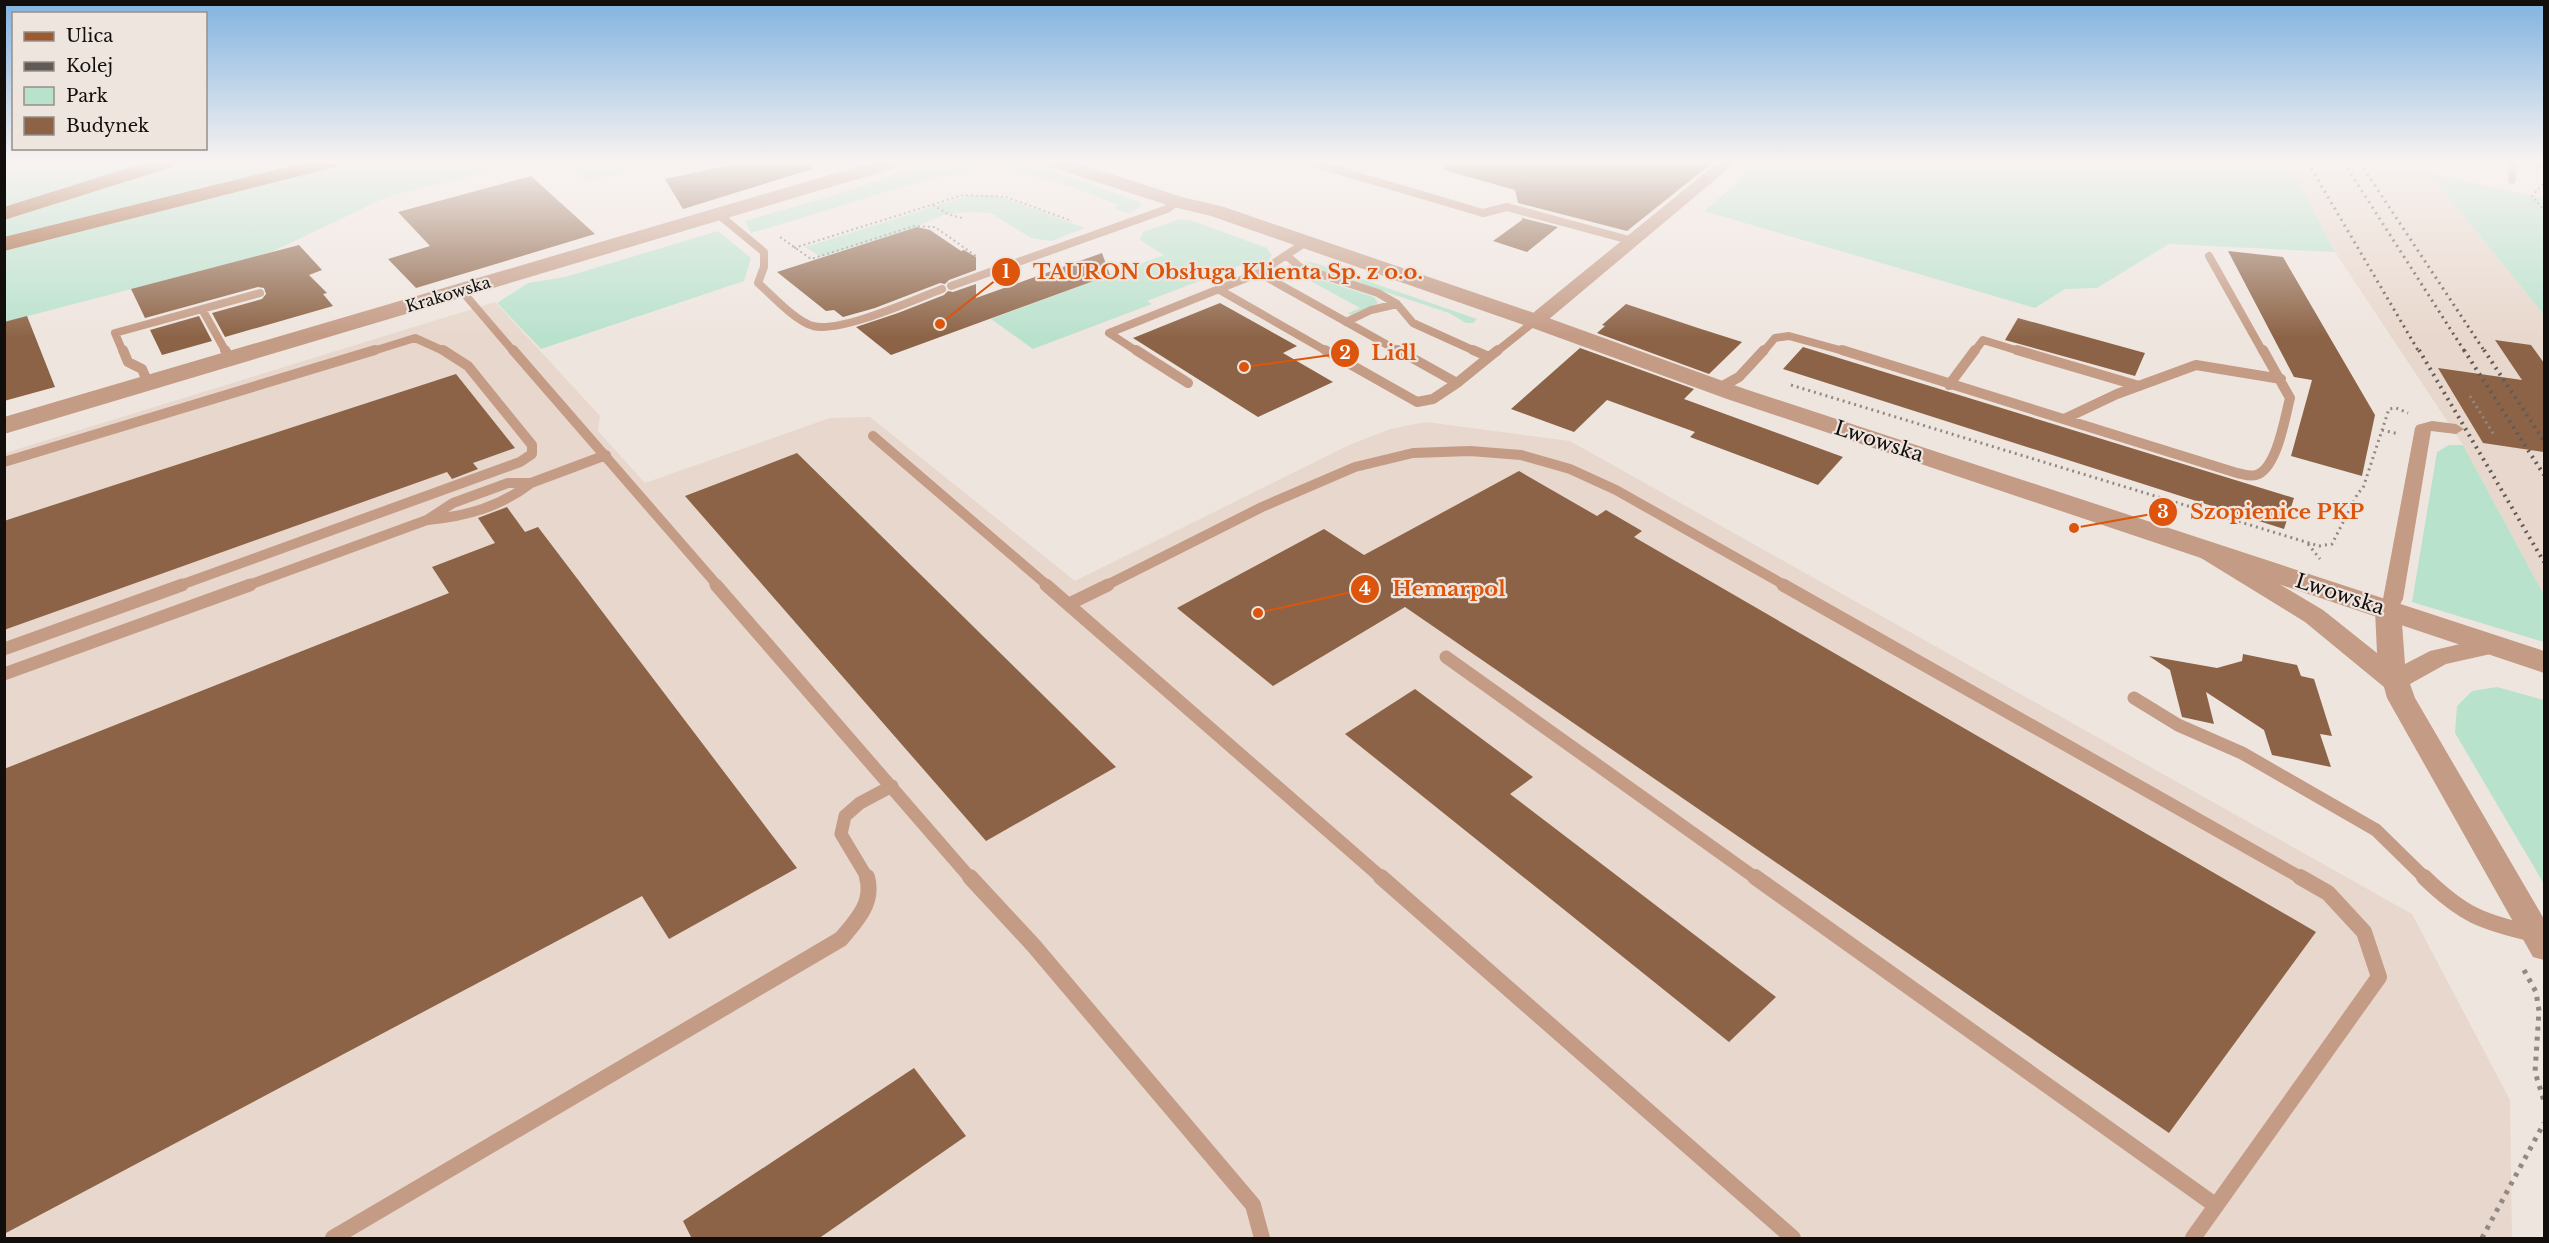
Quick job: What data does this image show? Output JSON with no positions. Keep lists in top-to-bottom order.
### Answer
{
  "streets": {
    "street": ["Krakowska", "Lwowska"]
  },
  "places": [
    "TAURON Obsługa Klienta Sp. z o.o.",
    "Lidl",
    "Szopienice PKP",
    "Hemarpol"
  ],
  "legend": [
    "Ulica",
    "Kolej",
    "Park",
    "Budynek"
  ]
}
